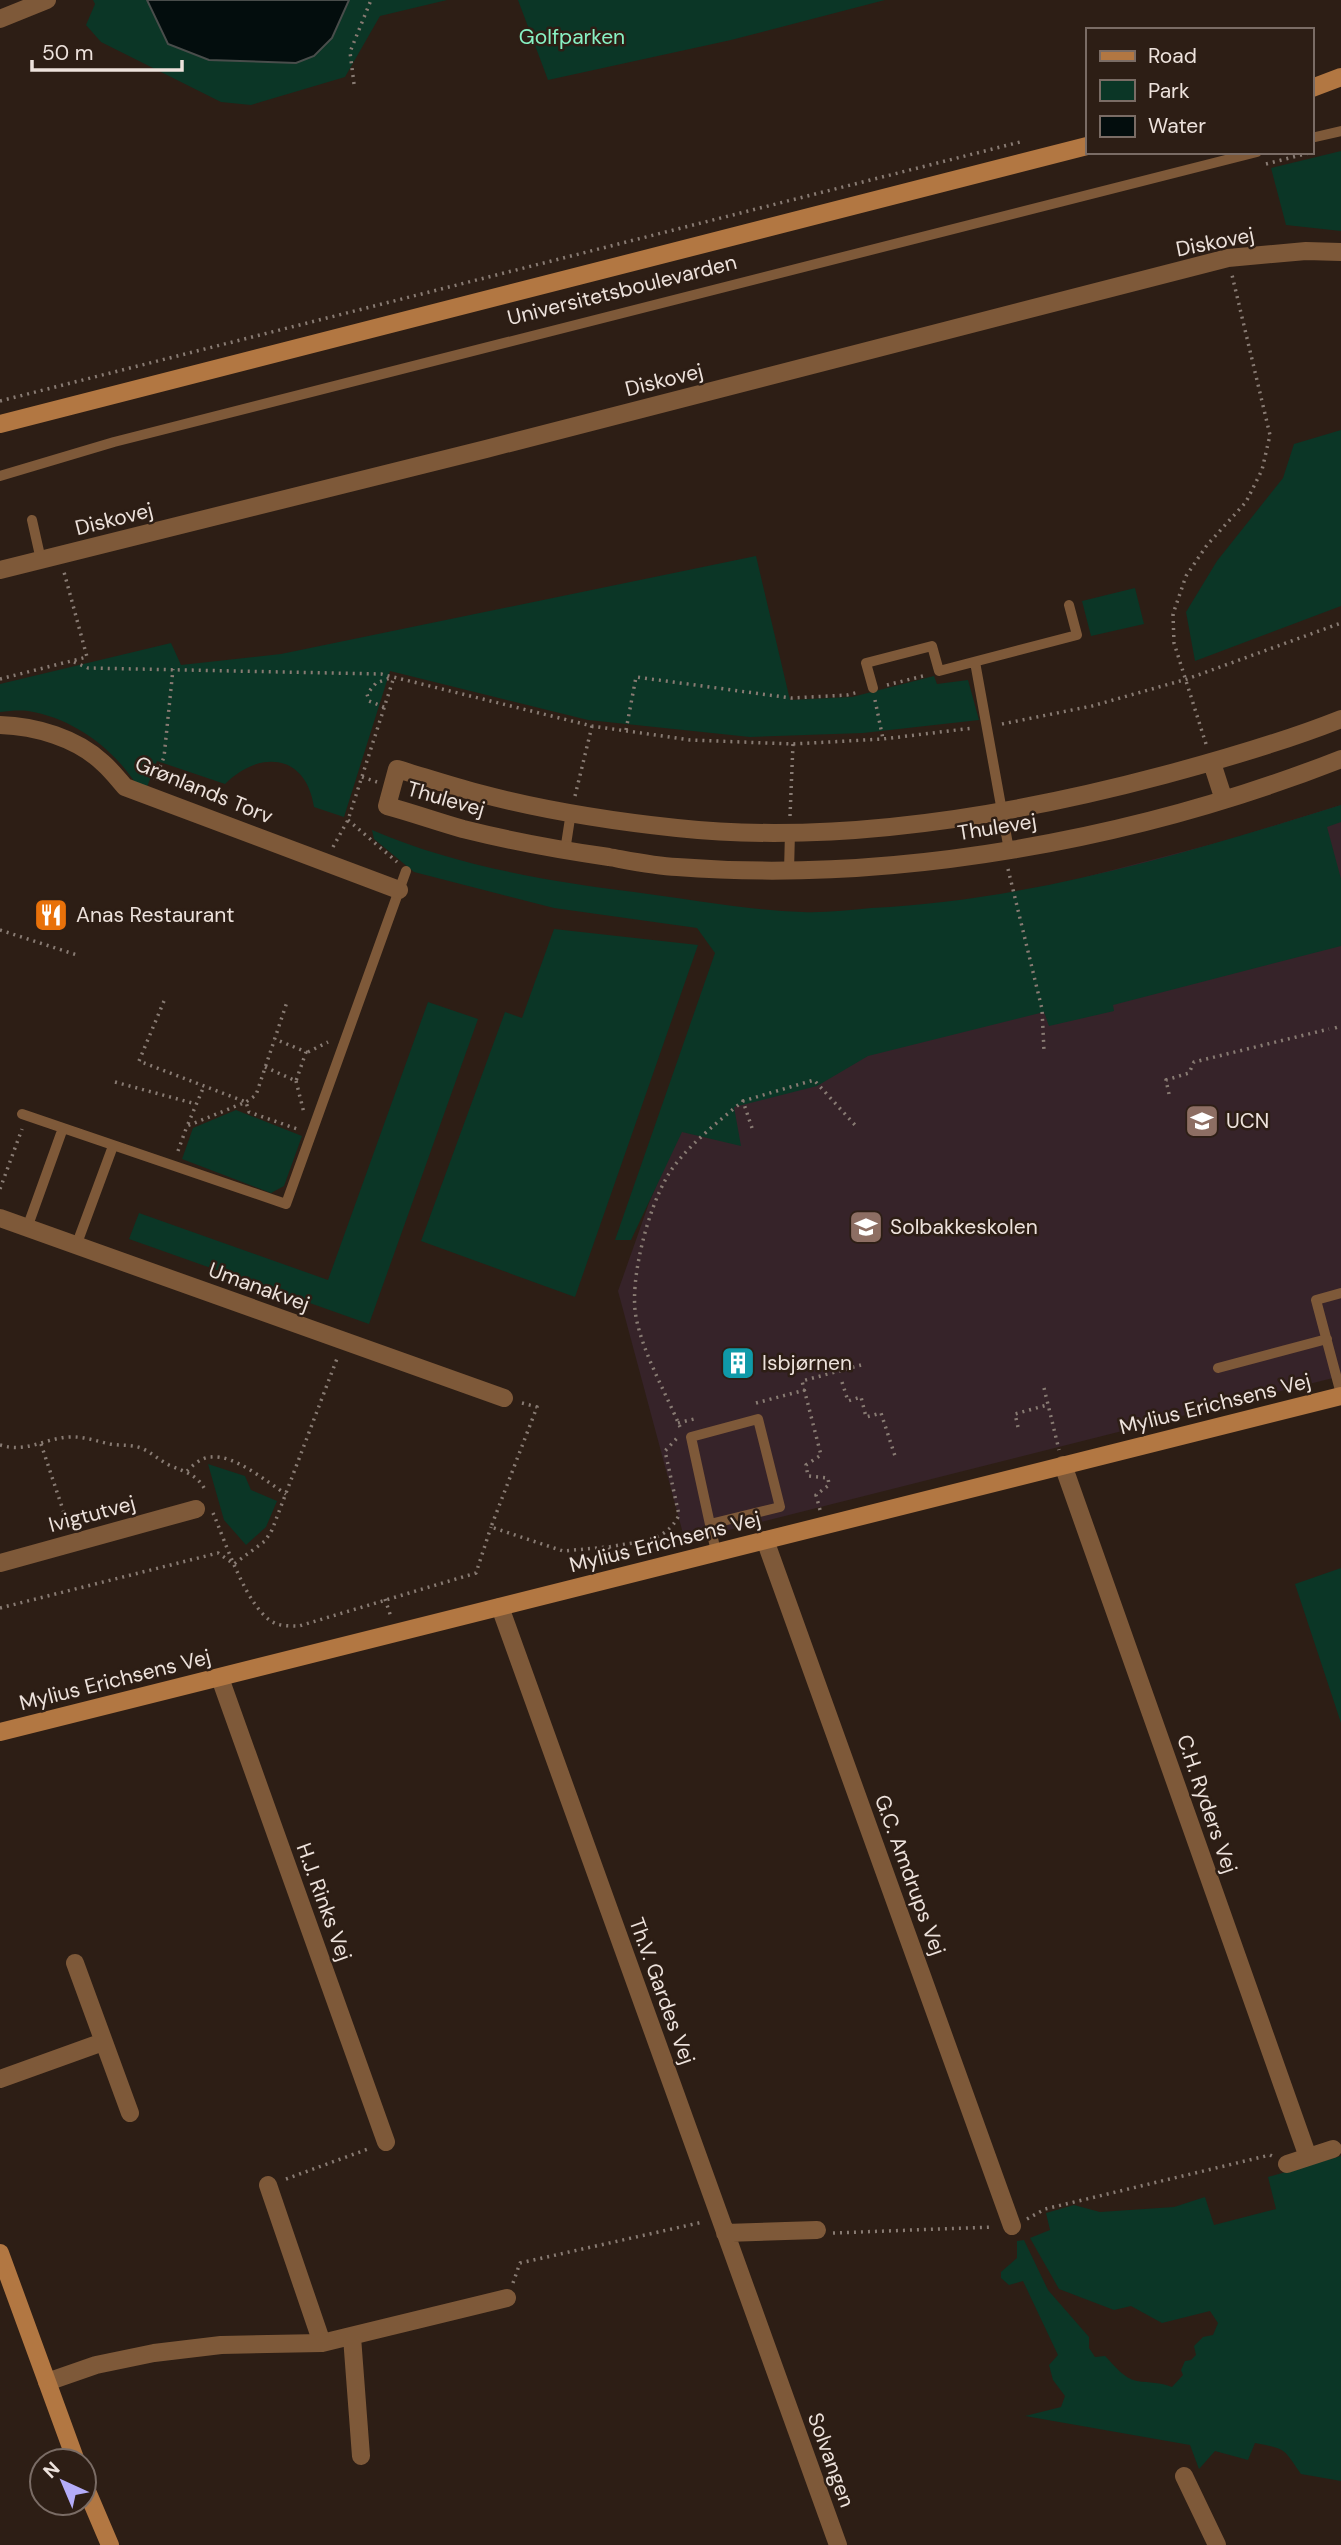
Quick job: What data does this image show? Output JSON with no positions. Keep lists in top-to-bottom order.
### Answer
{
  "streets": {
    "street": [
      "Diskovej",
      "Universitetsboulevarden",
      "Grønlands Torv",
      "Thulevej",
      "Umanakvej",
      "Mylius Erichsens Vej",
      "Ivigtutvej",
      "C.H. Ryders Vej",
      "G.C. Amdrups Vej",
      "H.J. Rinks Vej",
      "Th.V. Gardes Vej",
      "Solvangen"
    ]
  },
  "crossings": [
    ["Mylius Erichsens Vej", "C.H. Ryders Vej"],
    ["Mylius Erichsens Vej", "G.C. Amdrups Vej"],
    ["Mylius Erichsens Vej", "H.J. Rinks Vej"],
    ["Mylius Erichsens Vej", "Th.V. Gardes Vej"],
    ["Th.V. Gardes Vej", "Solvangen"]
  ],
  "parks": ["Golfparken"],
  "places": {
    "restaurant": ["Anas Restaurant"],
    "school or university": ["UCN", "Solbakkeskolen"],
    "building": ["Isbjørnen"]
  },
  "legend": ["Road", "Park", "Water"],
  "scale_bar": "50 m",
  "north": "top left"
}
